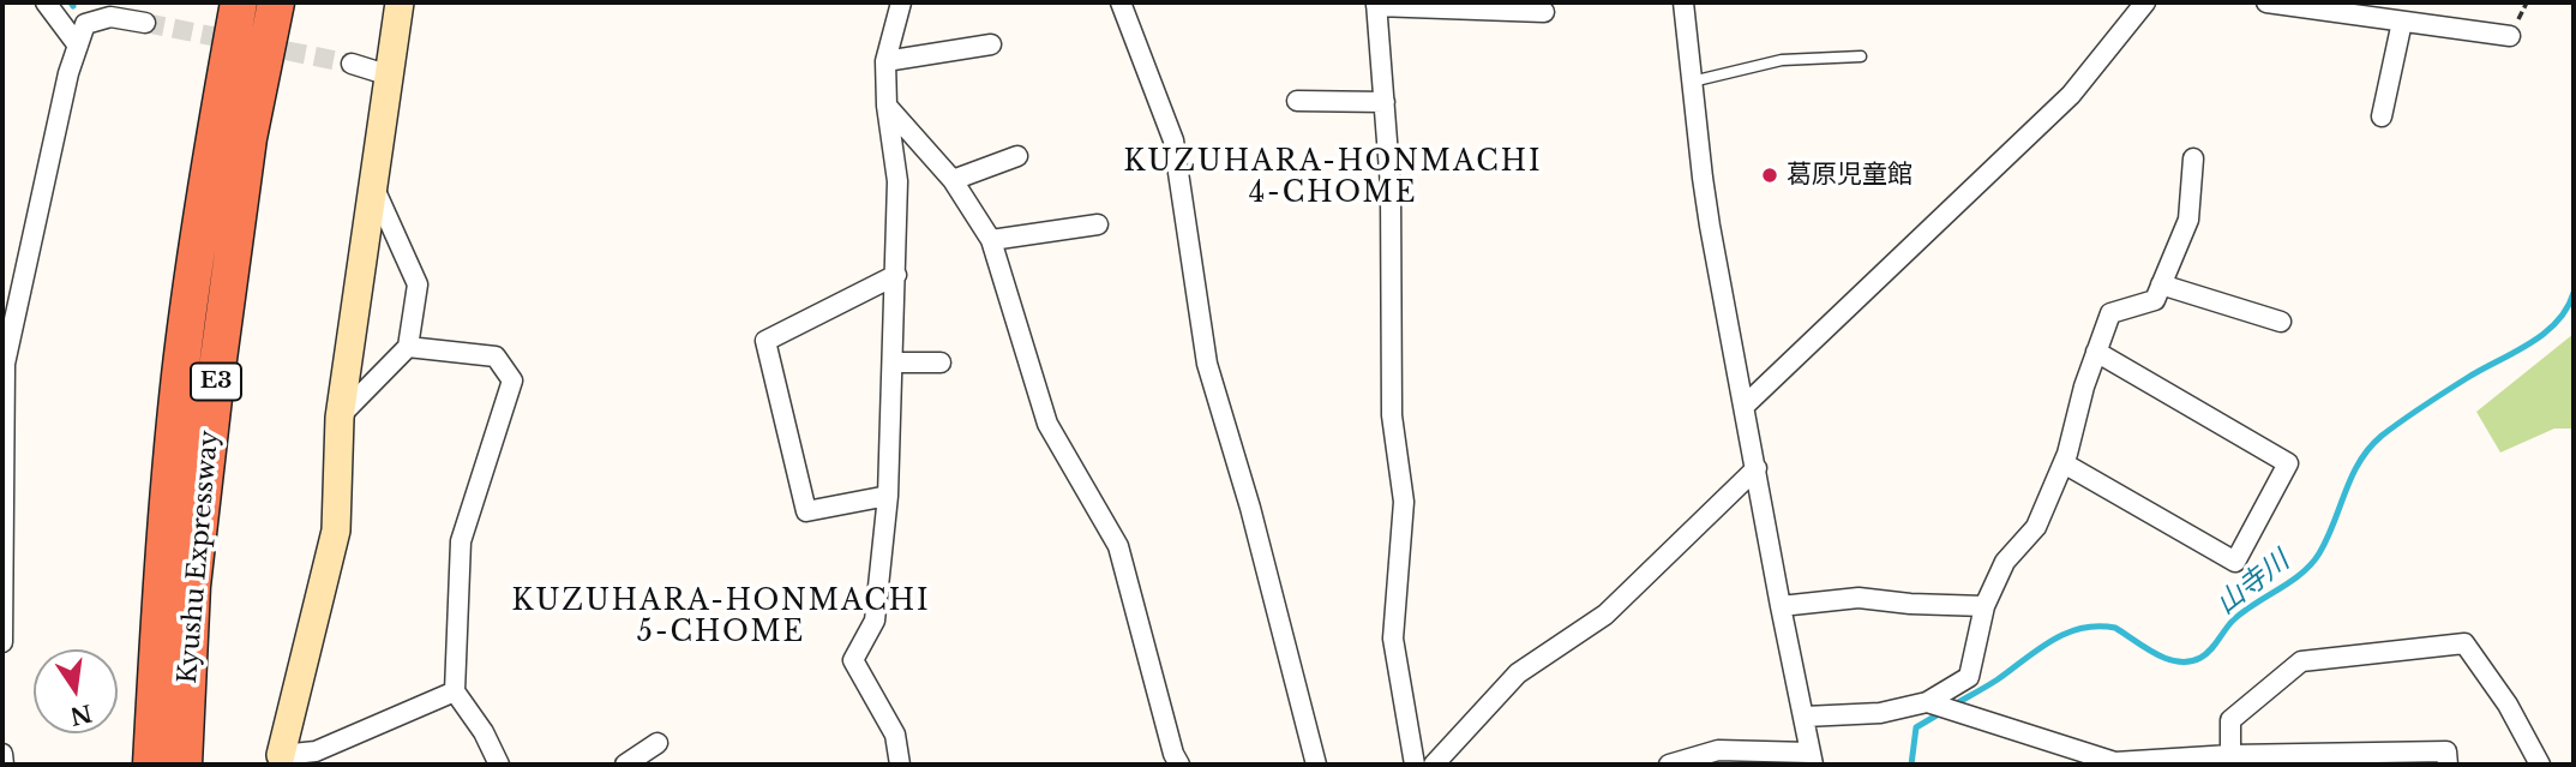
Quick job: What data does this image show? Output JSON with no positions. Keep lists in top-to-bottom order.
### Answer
{
  "streets": {
    "highway": ["E3", "Kyushu Expressway"]
  },
  "districts": ["KUZUHARA-HONMACHI 4-CHOME", "KUZUHARA-HONMACHI 5-CHOME"],
  "water": ["山寺川"],
  "places": ["葛原児童館"],
  "north": "bottom"
}
